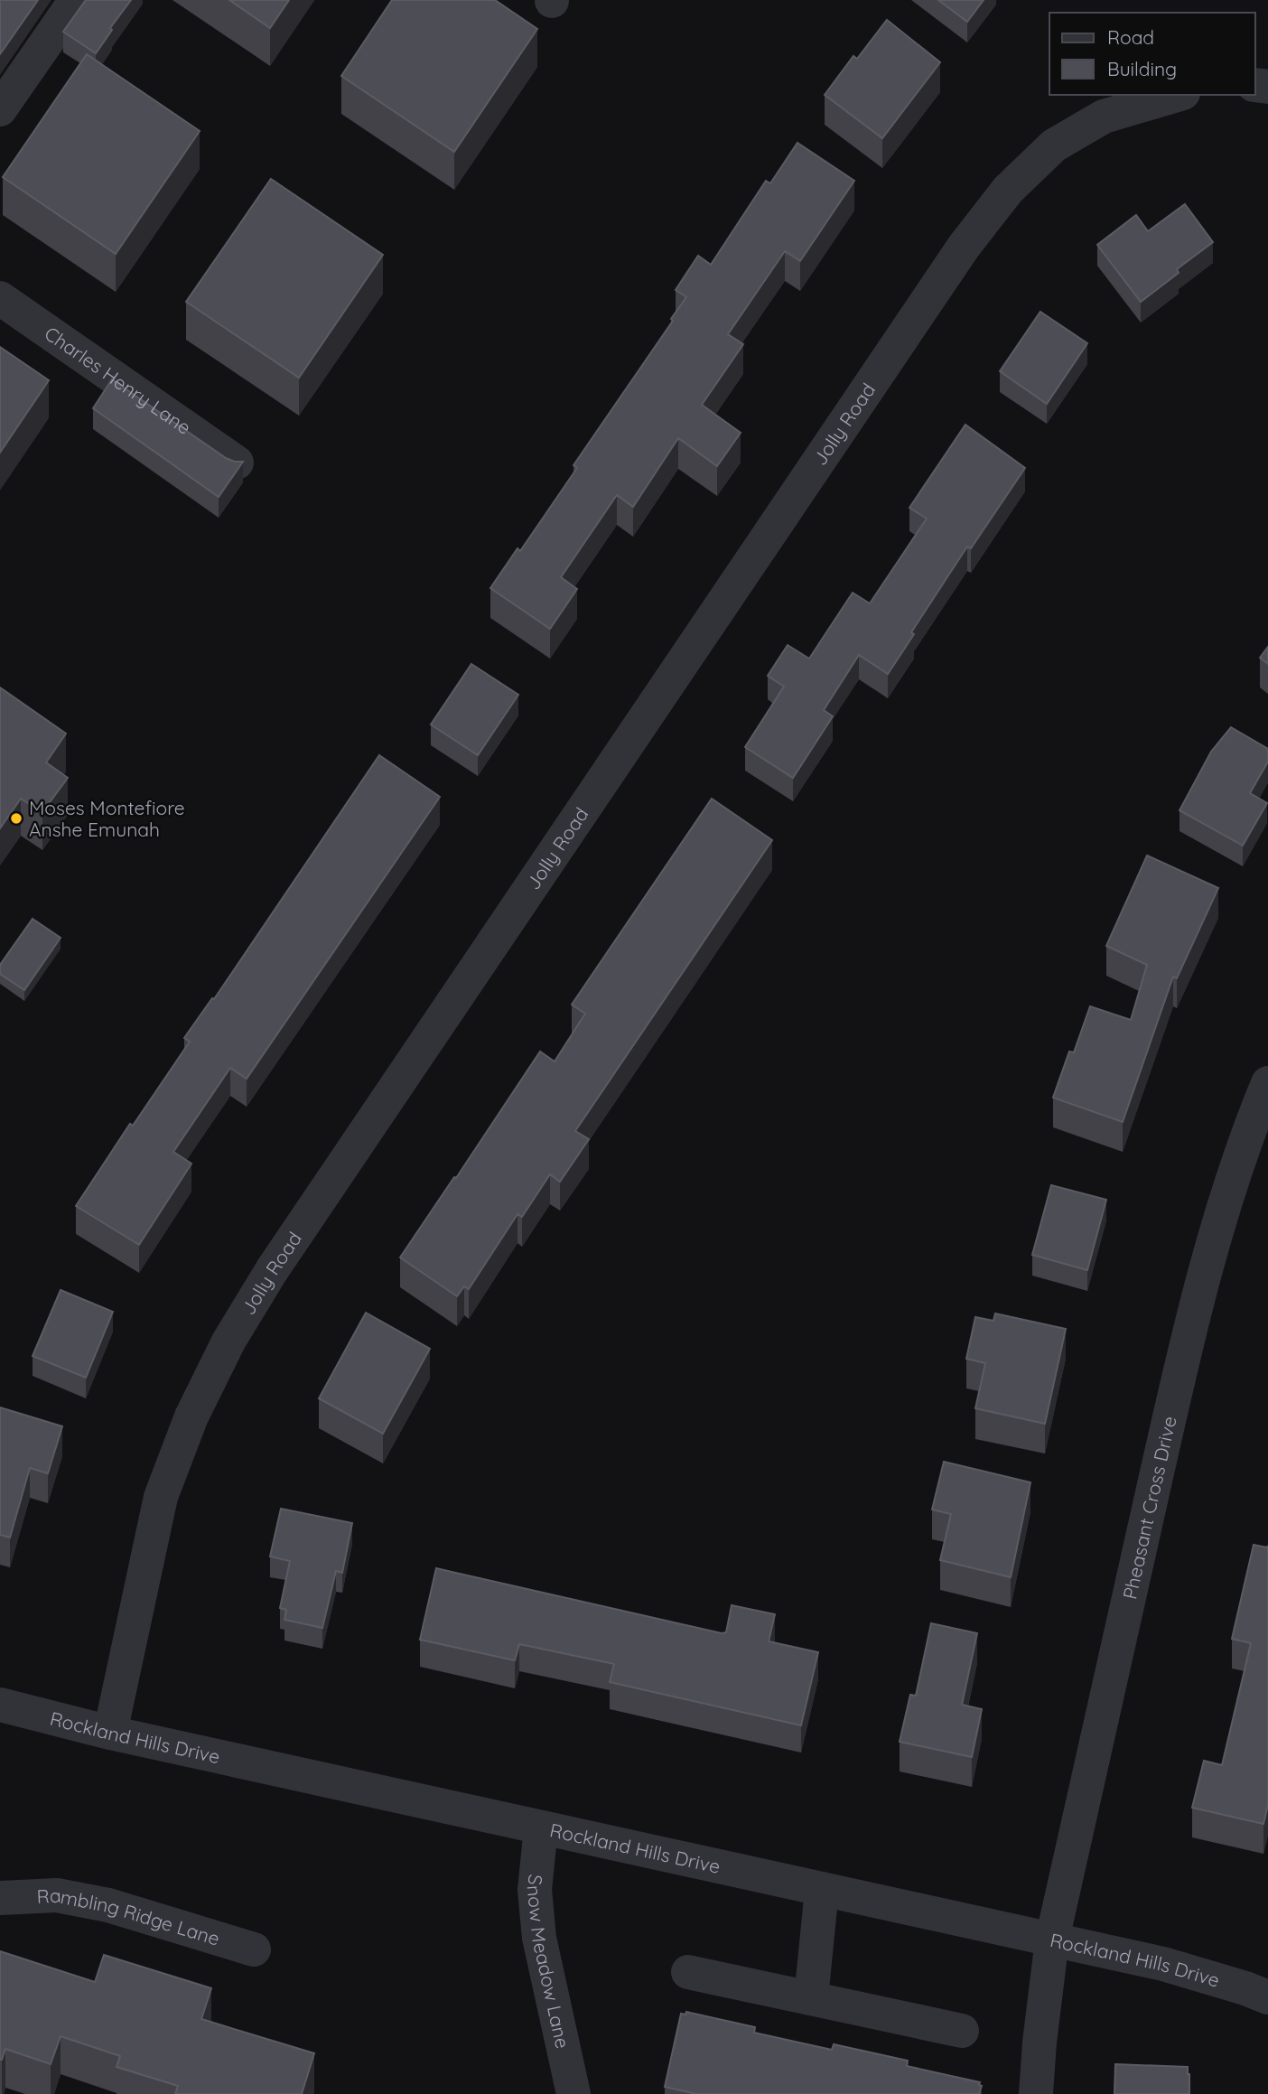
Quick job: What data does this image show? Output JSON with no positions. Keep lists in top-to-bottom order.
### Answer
{
  "streets": {
    "street": [
      "Charles Henry Lane",
      "Jolly Road",
      "Pheasant Cross Drive",
      "Rockland Hills Drive",
      "Rambling Ridge Lane",
      "Snow Meadow Lane"
    ]
  },
  "crossings": [
    ["Jolly Road", "Rockland Hills Drive"],
    ["Pheasant Cross Drive", "Rockland Hills Drive"],
    ["Rockland Hills Drive", "Snow Meadow Lane"]
  ],
  "places": ["Moses Montefiore Anshe Emunah"],
  "legend": ["Road", "Building"]
}
